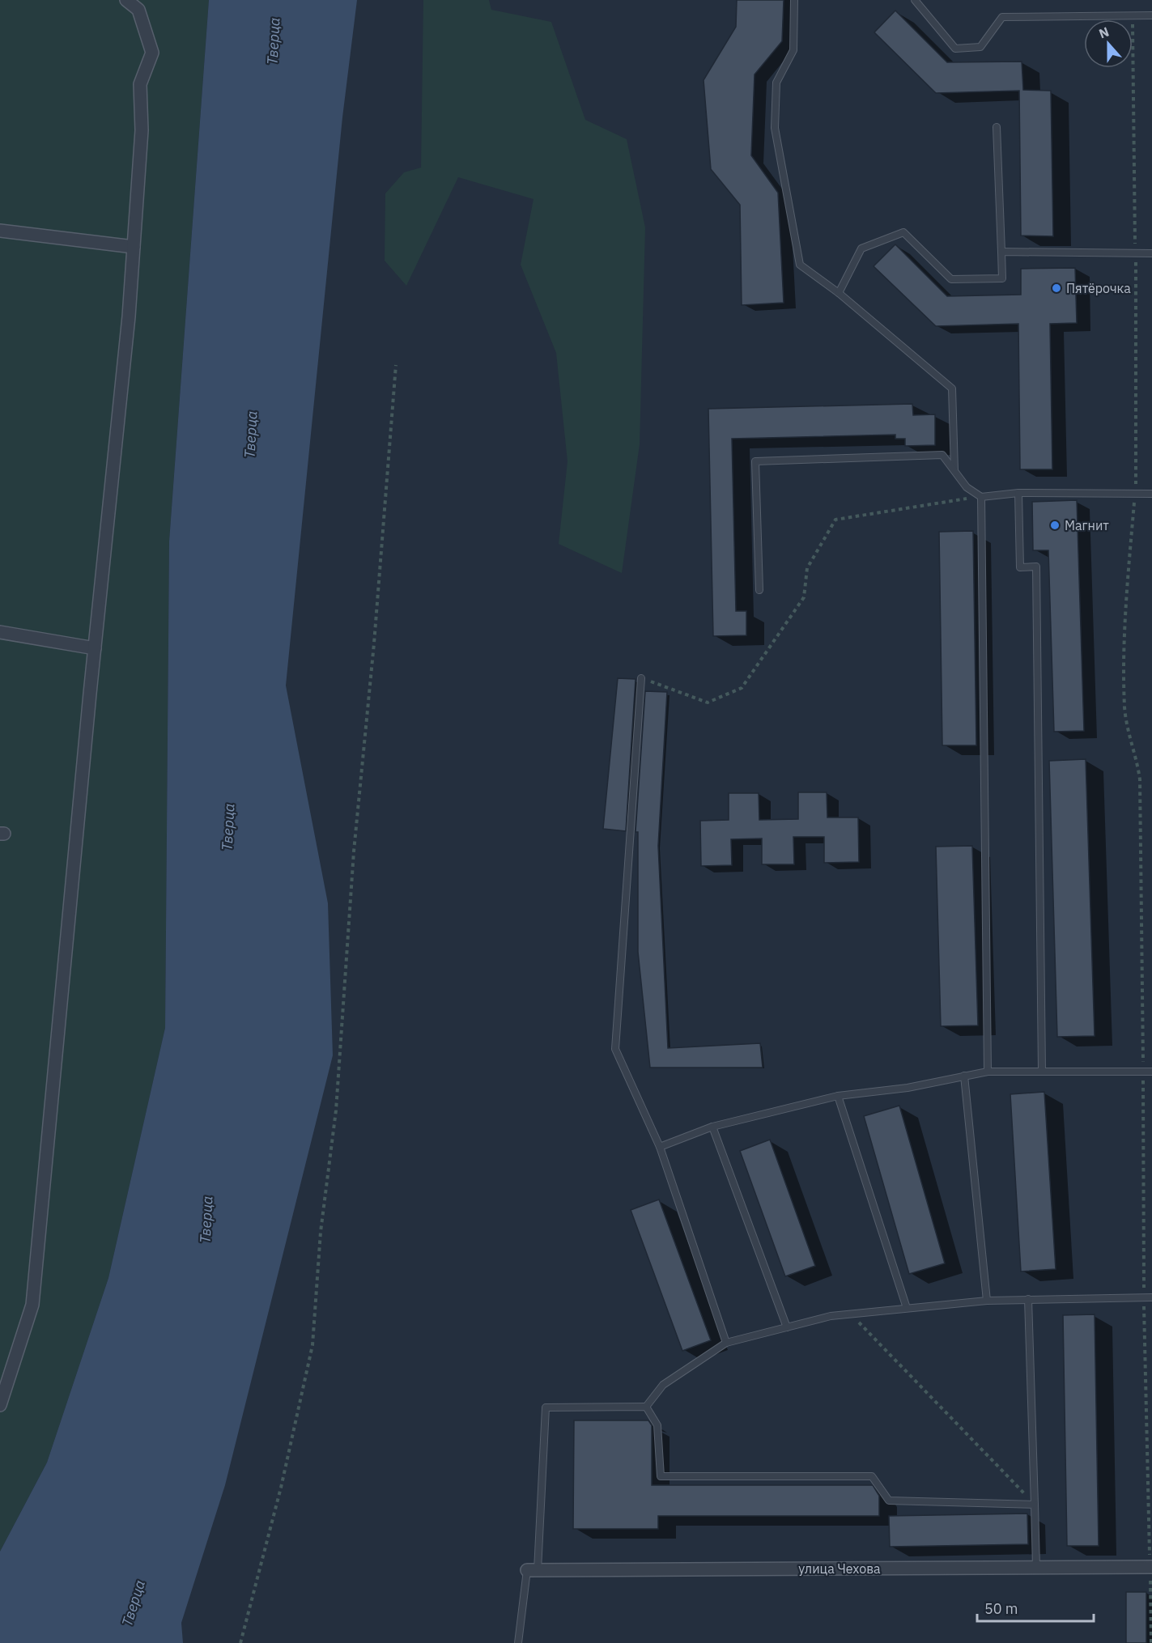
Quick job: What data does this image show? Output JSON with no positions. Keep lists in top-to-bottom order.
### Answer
{
  "streets": {
    "street": ["улица Чехова"]
  },
  "water": ["Тверца"],
  "places": ["Пятёрочка", "Магнит"],
  "scale_bar": "50 m",
  "north": "top"
}
